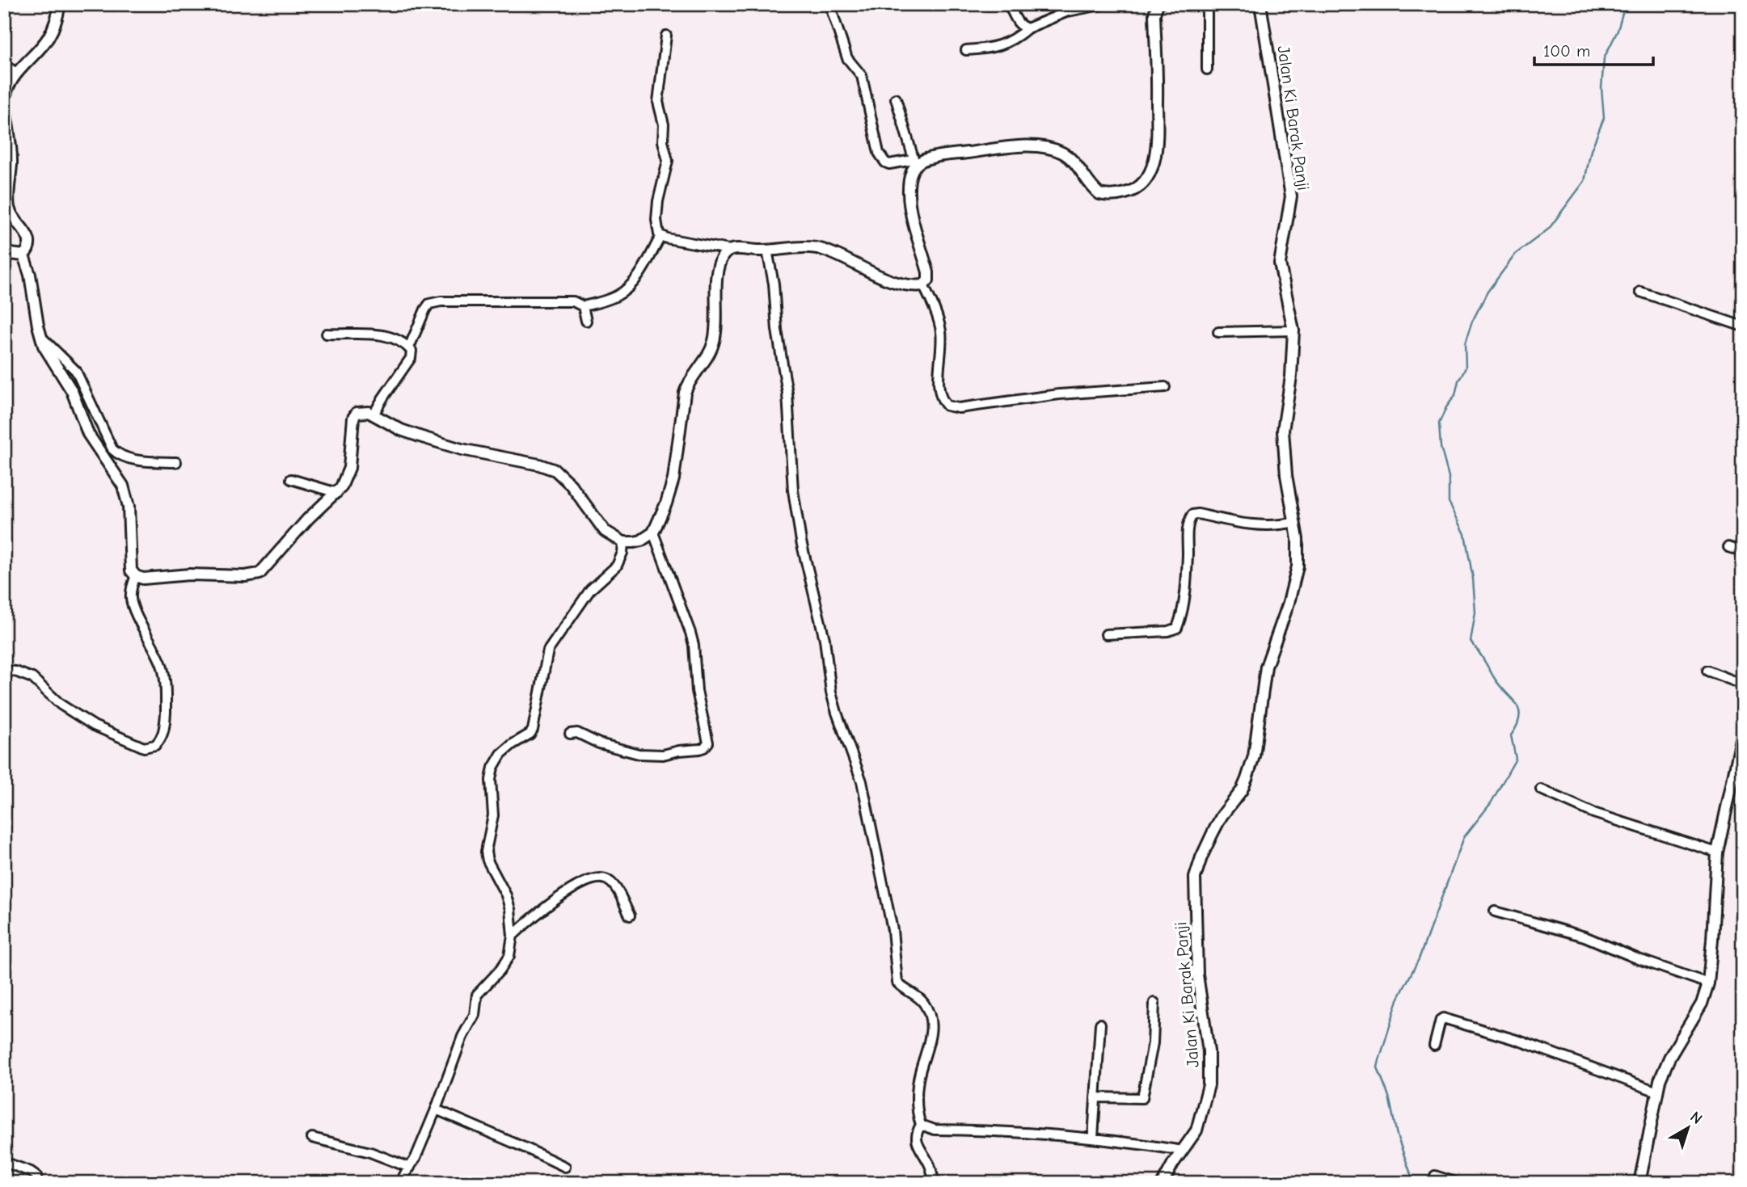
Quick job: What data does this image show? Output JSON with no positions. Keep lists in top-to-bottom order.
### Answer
{
  "streets": {
    "street": ["Jalan Ki Barak Panji"]
  },
  "scale_bar": "100 m",
  "north": "top right"
}
